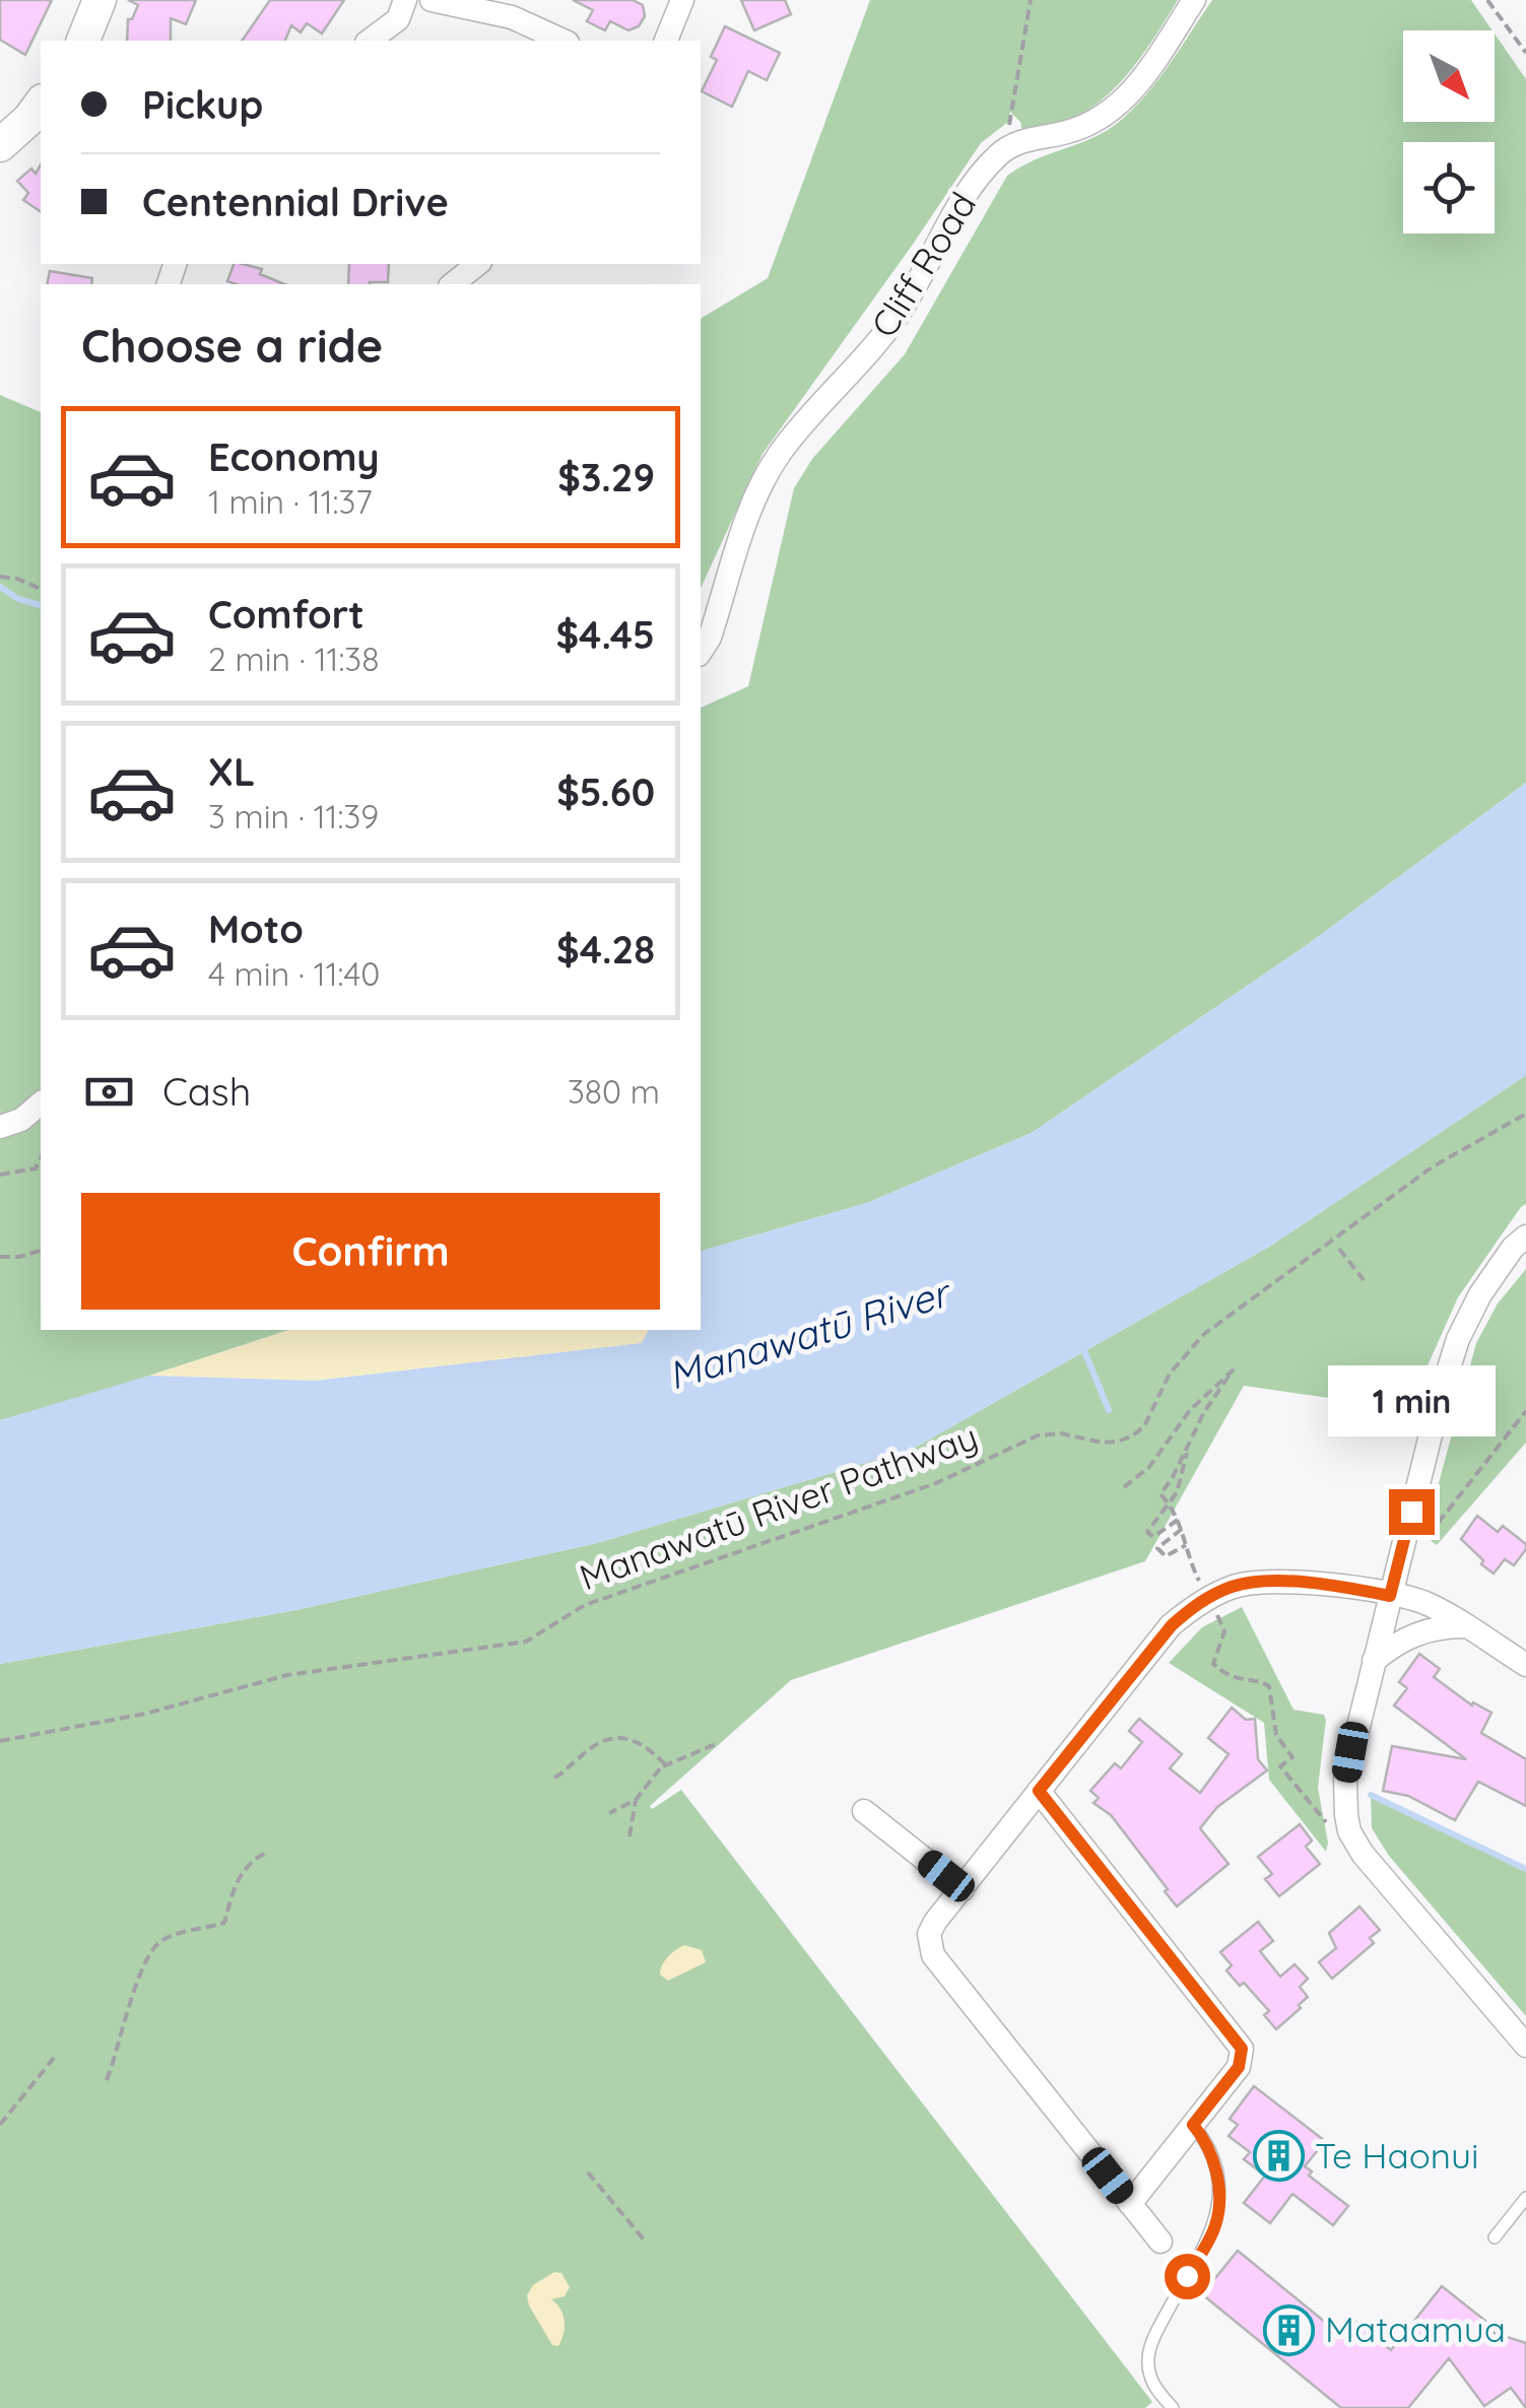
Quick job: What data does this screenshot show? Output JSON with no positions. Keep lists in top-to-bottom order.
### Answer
{
  "streets": {
    "street": ["Cliff Road"],
    "path": ["Manawatū River Pathway"]
  },
  "water": ["Manawatū River"],
  "places": {
    "building": ["Te Haonui", "Mataamua"]
  },
  "north": "bottom right",
  "page": {
    "banner": ["Pickup", "Centennial Drive"],
    "heading": "Choose a ride",
    "list": [
      {
        "name": "Economy",
        "note": "1 min · 11:37",
        "value": "$3.29"
      },
      {
        "name": "Comfort",
        "note": "2 min · 11:38",
        "value": "$4.45"
      },
      {
        "name": "XL",
        "note": "3 min · 11:39",
        "value": "$5.60"
      },
      {
        "name": "Moto",
        "note": "4 min · 11:40",
        "value": "$4.28"
      }
    ],
    "pay": ["Cash", "380 m"],
    "buttons": "Confirm",
    "bubble": "1 min"
  }
}
